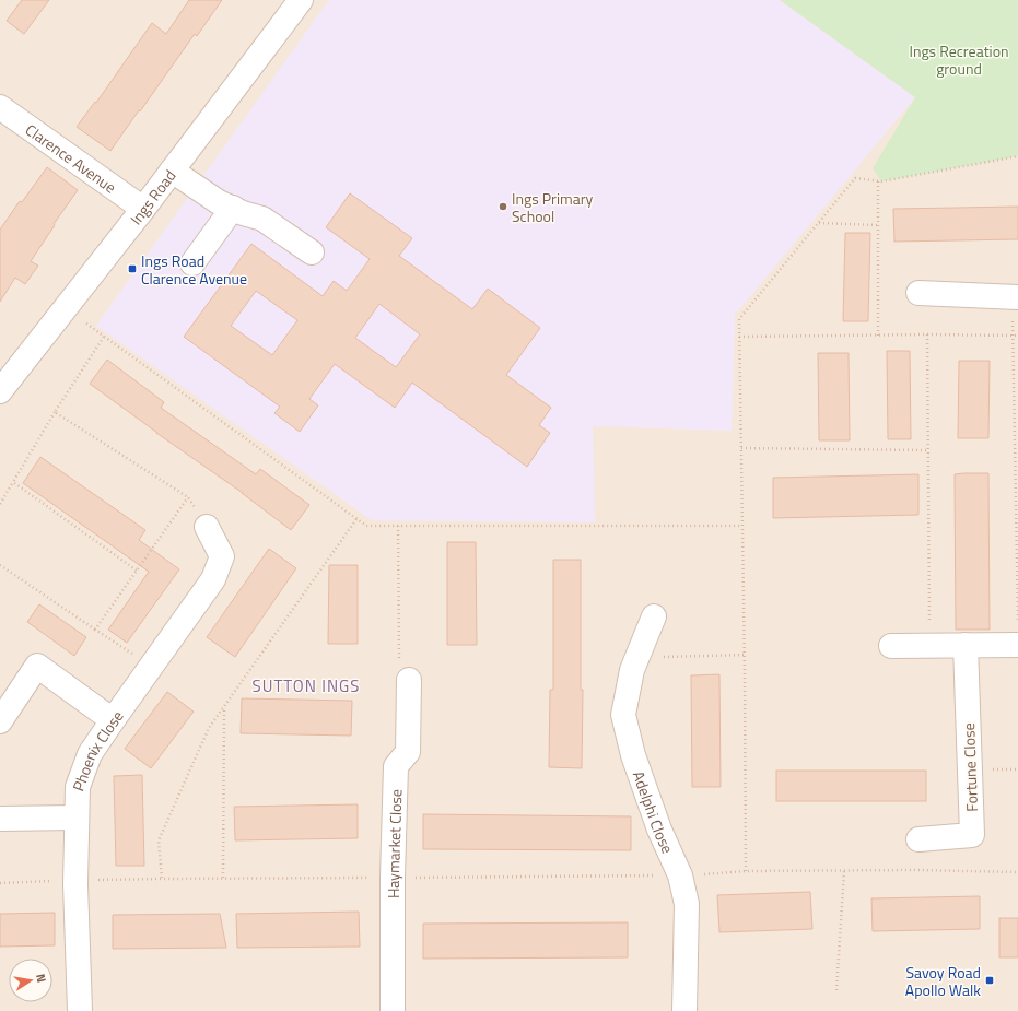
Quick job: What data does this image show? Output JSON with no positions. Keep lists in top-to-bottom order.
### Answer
{
  "streets": {
    "street": [
      "Clarence Avenue",
      "Ings Road",
      "Phoenix Close",
      "Fortune Close",
      "Adelphi Close",
      "Haymarket Close"
    ]
  },
  "crossings": [
    ["Clarence Avenue", "Ings Road"]
  ],
  "districts": ["SUTTON INGS"],
  "parks": ["Ings Recreation ground"],
  "places": {
    "other": ["Ings Primary School"],
    "transit": ["Ings Road Clarence Avenue", "Savoy Road Apollo Walk"]
  },
  "north": "right"
}
